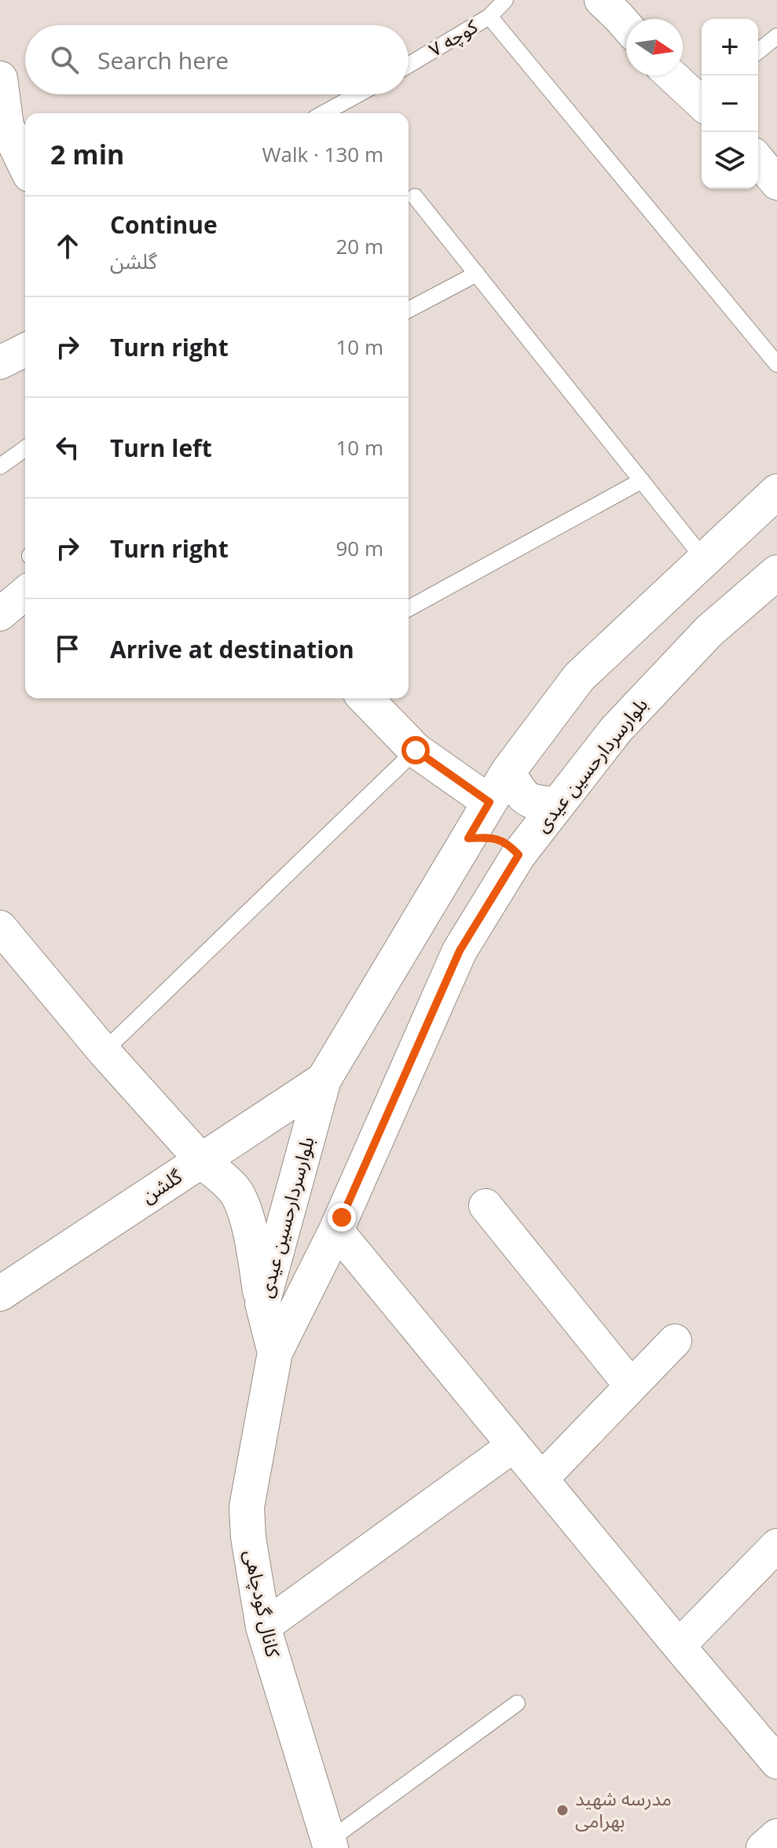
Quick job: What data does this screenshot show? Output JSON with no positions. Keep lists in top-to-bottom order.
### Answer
{
  "streets": {
    "street": ["بلوارسردارحسین عیدی", "گلشن", "کانال گودچاهی"],
    "lane": ["کوچه ۷"]
  },
  "crossings": [
    ["بلوارسردارحسین عیدی", "گلشن"],
    ["بلوارسردارحسین عیدی", "کانال گودچاهی"]
  ],
  "places": ["مدرسه شهید بهرامی"],
  "north": "right",
  "page": {
    "map_buttons": ["+", "−"],
    "search": "Search here",
    "heading": ["2 min", "Walk · 130 m"],
    "list": [
      ["Continue", "گلشن", "20 m"],
      ["Turn right", "10 m"],
      ["Turn left", "10 m"],
      ["Turn right", "90 m"],
      "Arrive at destination"
    ]
  }
}
